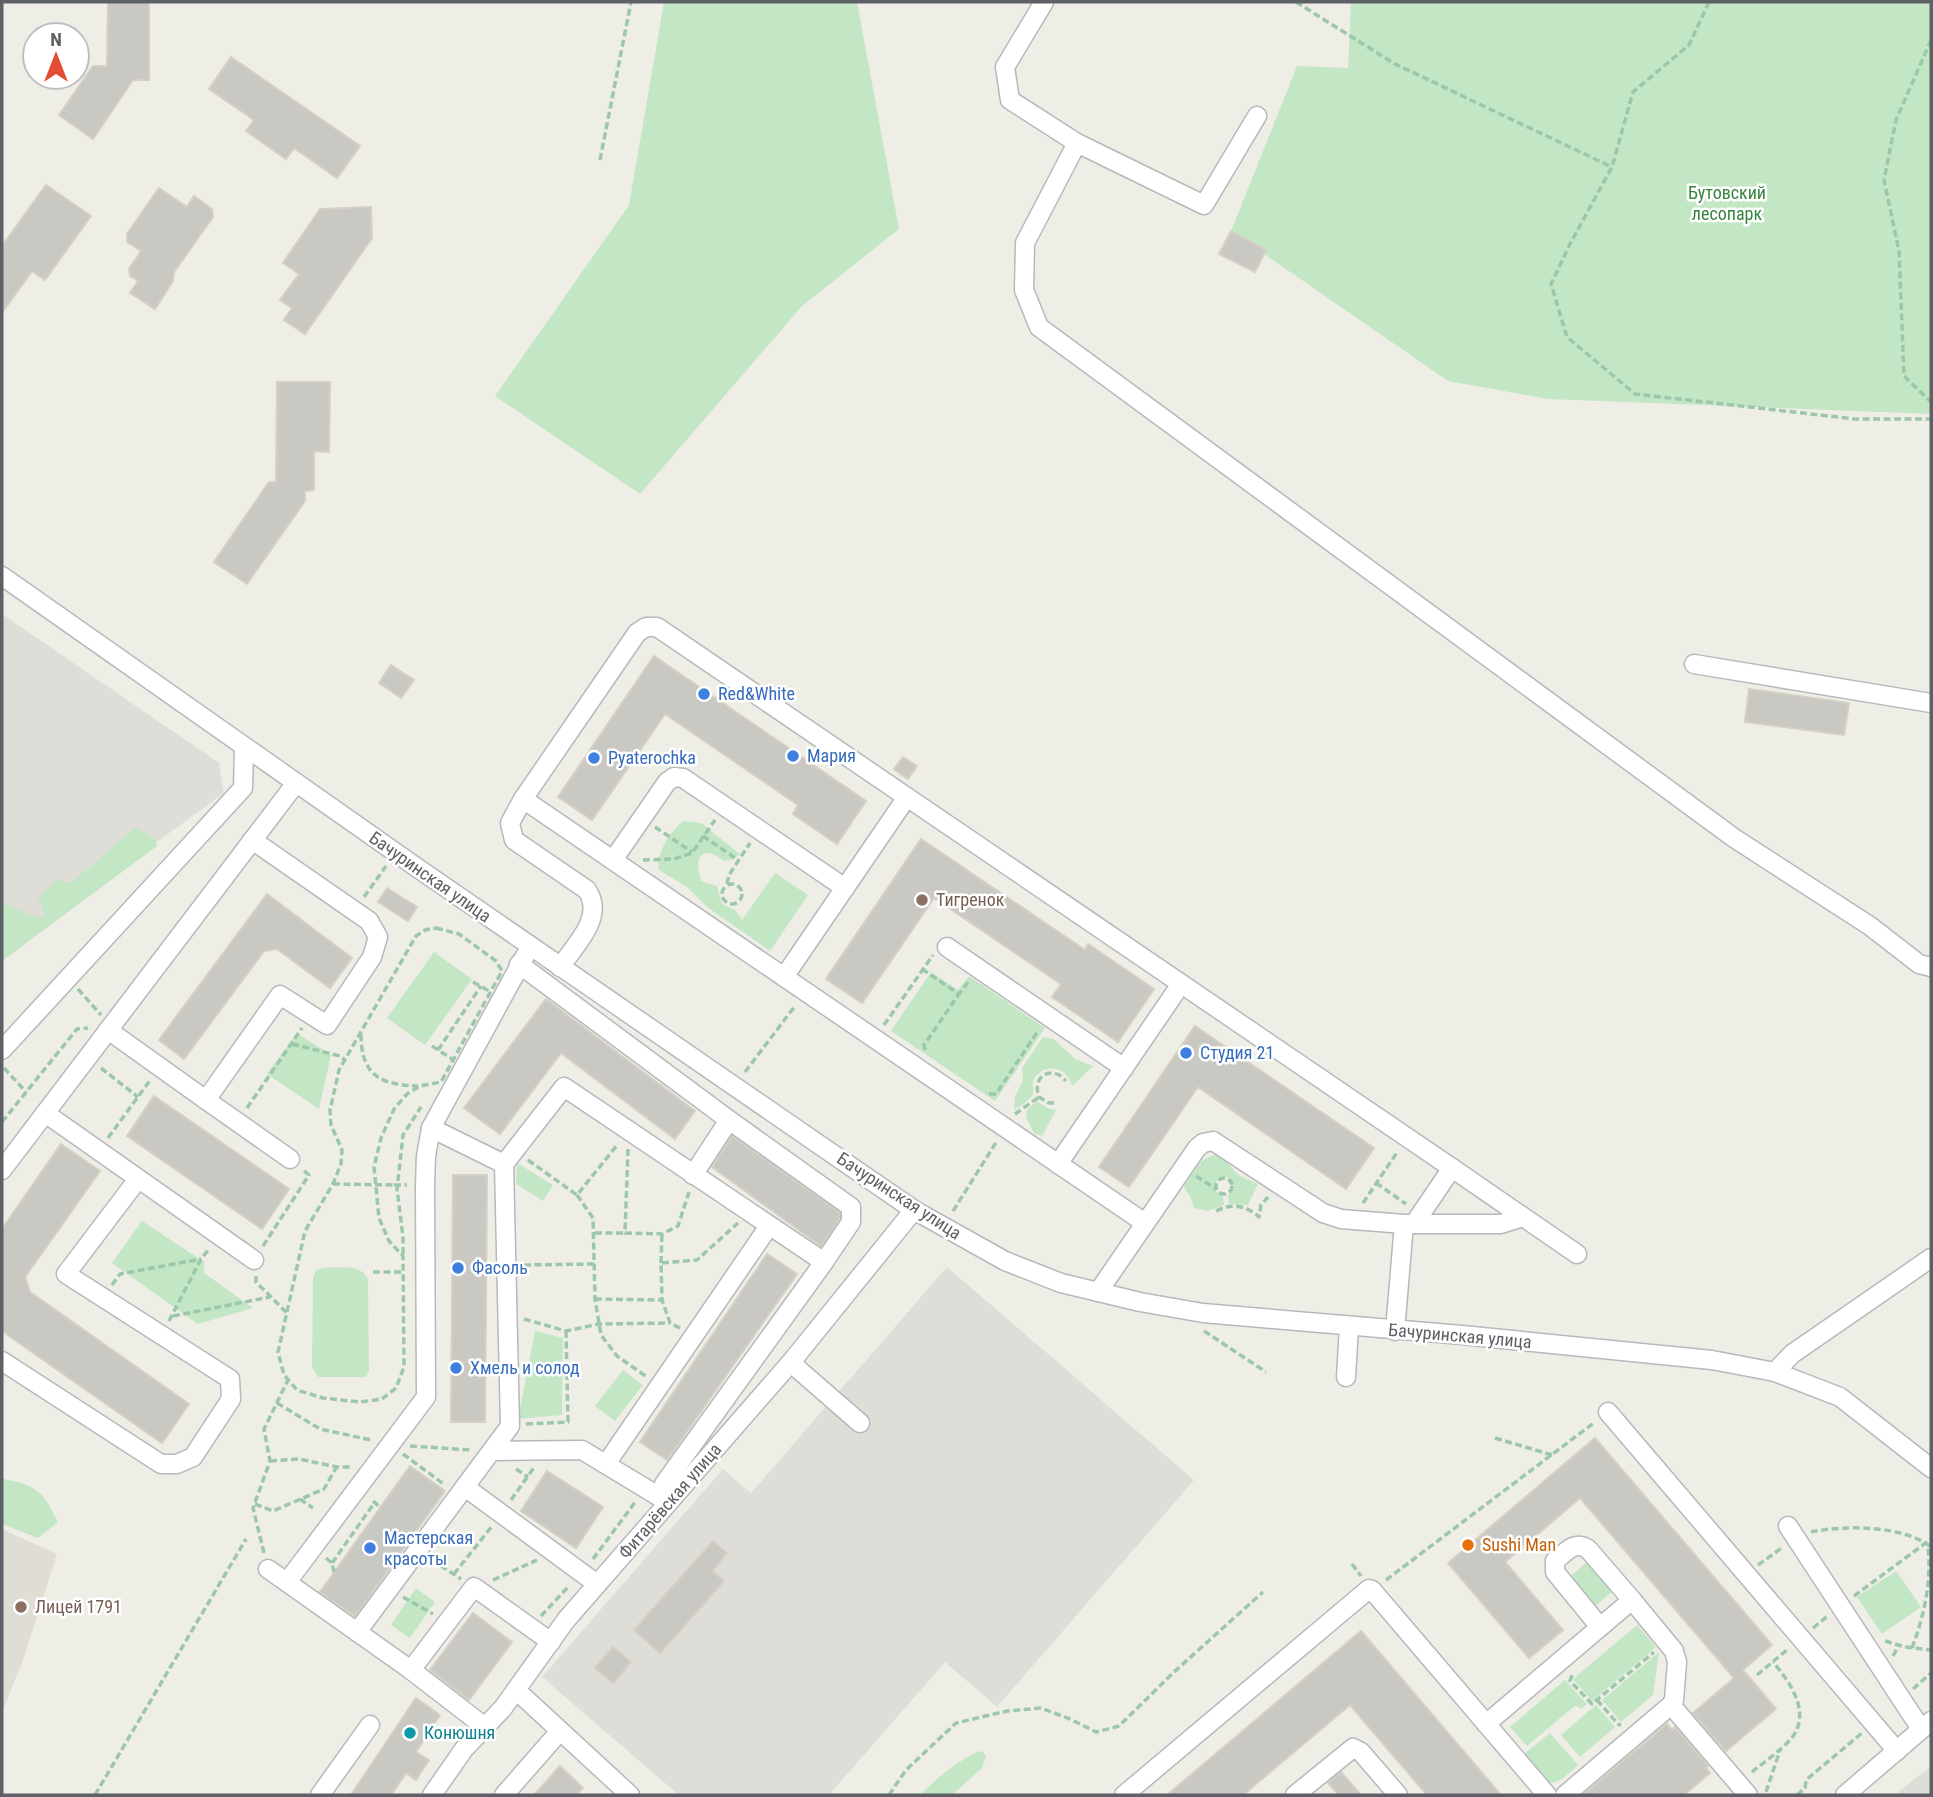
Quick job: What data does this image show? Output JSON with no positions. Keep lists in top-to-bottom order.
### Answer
{
  "streets": {
    "street": ["Бачуринская улица", "Фитарёвская улица"]
  },
  "crossings": [
    ["Бачуринская улица", "Фитарёвская улица"]
  ],
  "parks": ["Бутовский лесопарк"],
  "places": [
    "Red&White",
    "Мария",
    "Pyaterochka",
    "Тигренок",
    "Студия 21",
    "Фасоль",
    "Хмель и солод",
    "Sushi Man",
    "Мастерская красоты",
    "Лицей 1791",
    "Конюшня"
  ],
  "north": "top"
}
